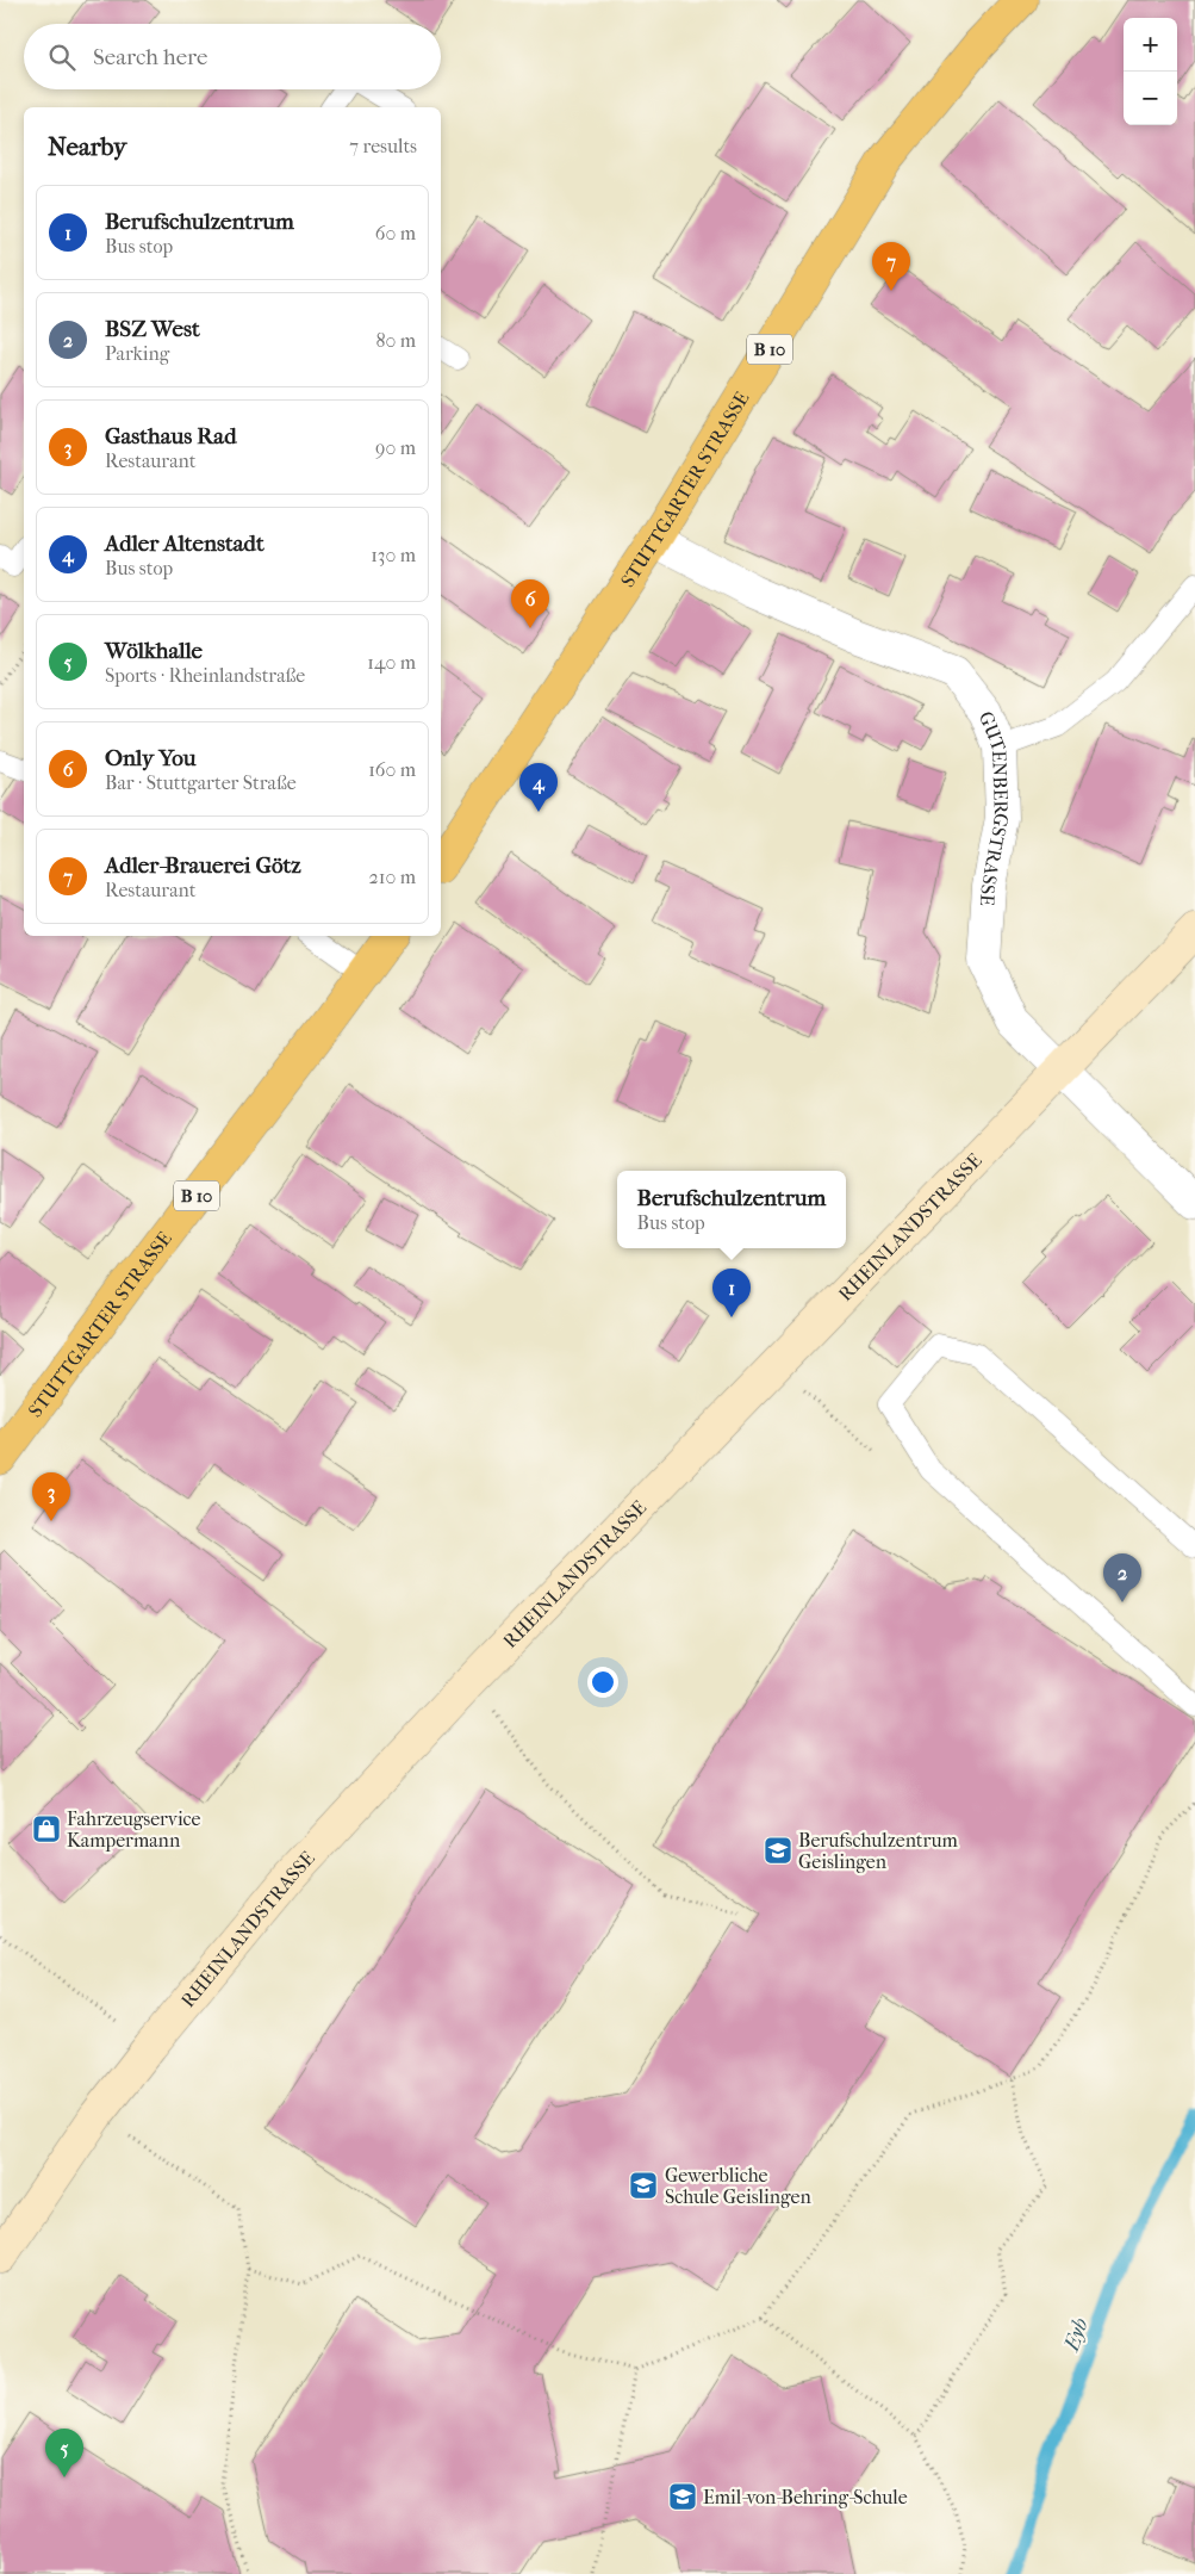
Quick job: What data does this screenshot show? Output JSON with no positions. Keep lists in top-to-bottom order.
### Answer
{
  "streets": {
    "main road": ["B 10", "STUTTGARTER STRASSE", "RHEINLANDSTRASSE"],
    "street": ["GUTENBERGSTRASSE"]
  },
  "crossings": [
    ["STUTTGARTER STRASSE", "GUTENBERGSTRASSE"],
    ["GUTENBERGSTRASSE", "RHEINLANDSTRASSE"]
  ],
  "water": ["Eyb"],
  "places": {
    "shop": ["Fahrzeugservice Kampermann"],
    "school or university": ["Berufschulzentrum Geislingen", "Gewerbliche Schule Geislingen", "Emil-von-Behring-Schule"]
  },
  "page": {
    "map_buttons": ["+", "−"],
    "search": "Search here",
    "heading": ["Nearby", "7 results"],
    "list": [
      {
        "mark": "1",
        "name": "Berufschulzentrum",
        "note": "Bus stop",
        "value": "60 m"
      },
      {
        "mark": "2",
        "name": "BSZ West",
        "note": "Parking",
        "value": "80 m"
      },
      {
        "mark": "3",
        "name": "Gasthaus Rad",
        "note": "Restaurant",
        "value": "90 m"
      },
      {
        "mark": "4",
        "name": "Adler Altenstadt",
        "note": "Bus stop",
        "value": "130 m"
      },
      {
        "mark": "5",
        "name": "Wölkhalle",
        "note": "Sports · Rheinlandstraße",
        "value": "140 m"
      },
      {
        "mark": "6",
        "name": "Only You",
        "note": "Bar · Stuttgarter Straße",
        "value": "160 m"
      },
      {
        "mark": "7",
        "name": "Adler-Brauerei Götz",
        "note": "Restaurant",
        "value": "210 m"
      }
    ],
    "pins": [
      "7",
      "6",
      "4",
      "1",
      "3",
      "2",
      "5"
    ],
    "popup": ["Berufschulzentrum", "Bus stop"]
  }
}
